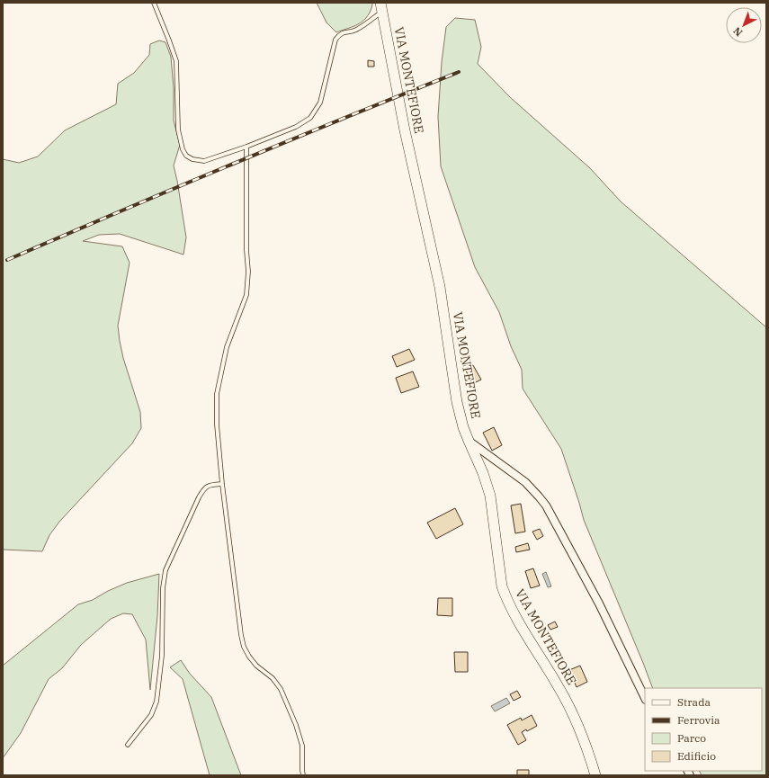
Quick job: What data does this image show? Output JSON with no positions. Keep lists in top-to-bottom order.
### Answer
{
  "streets": {
    "main road": ["VIA MONTEFIORE"]
  },
  "legend": [
    "Strada",
    "Ferrovia",
    "Parco",
    "Edificio"
  ],
  "north": "bottom left"
}
